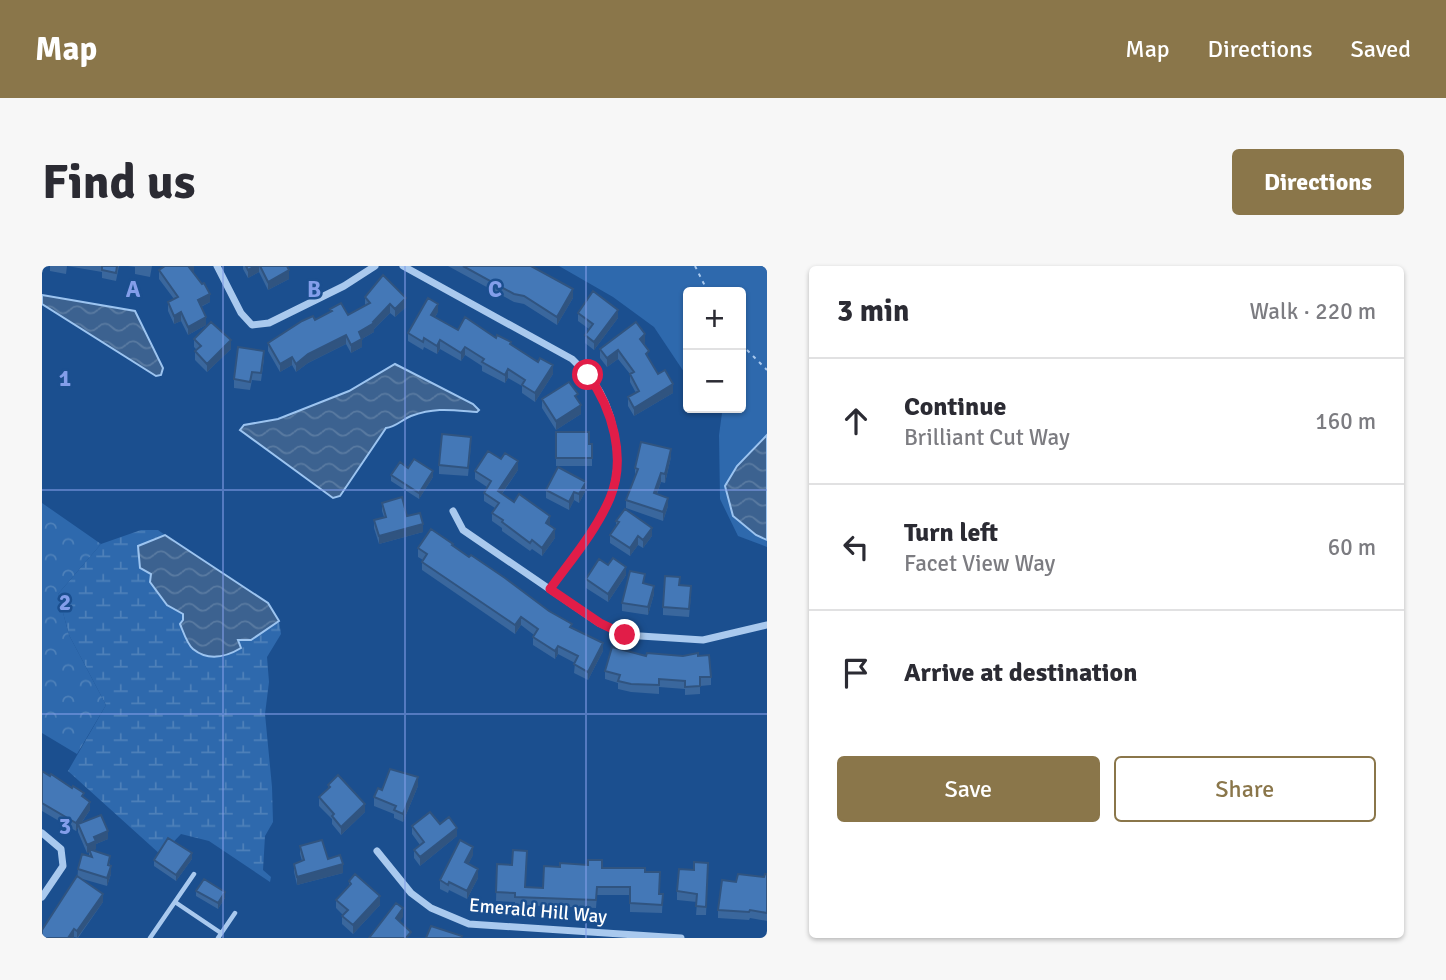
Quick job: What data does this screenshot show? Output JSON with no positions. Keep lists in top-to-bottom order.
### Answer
{
  "streets": {
    "street": ["Emerald Hill Way"]
  },
  "page": {
    "header": "Map",
    "nav": ["Map", "Directions", "Saved"],
    "buttons": [
      "Directions",
      ["Save", "Share"]
    ],
    "title": "Find us",
    "heading": ["3 min", "Walk · 220 m"],
    "map_buttons": ["+", "−"],
    "list": [
      ["Continue", "Brilliant Cut Way", "160 m"],
      ["Turn left", "Facet View Way", "60 m"],
      "Arrive at destination"
    ]
  },
  "grid": {
    "columns": ["A", "B", "C"],
    "rows": ["1", "2", "3"]
  }
}
